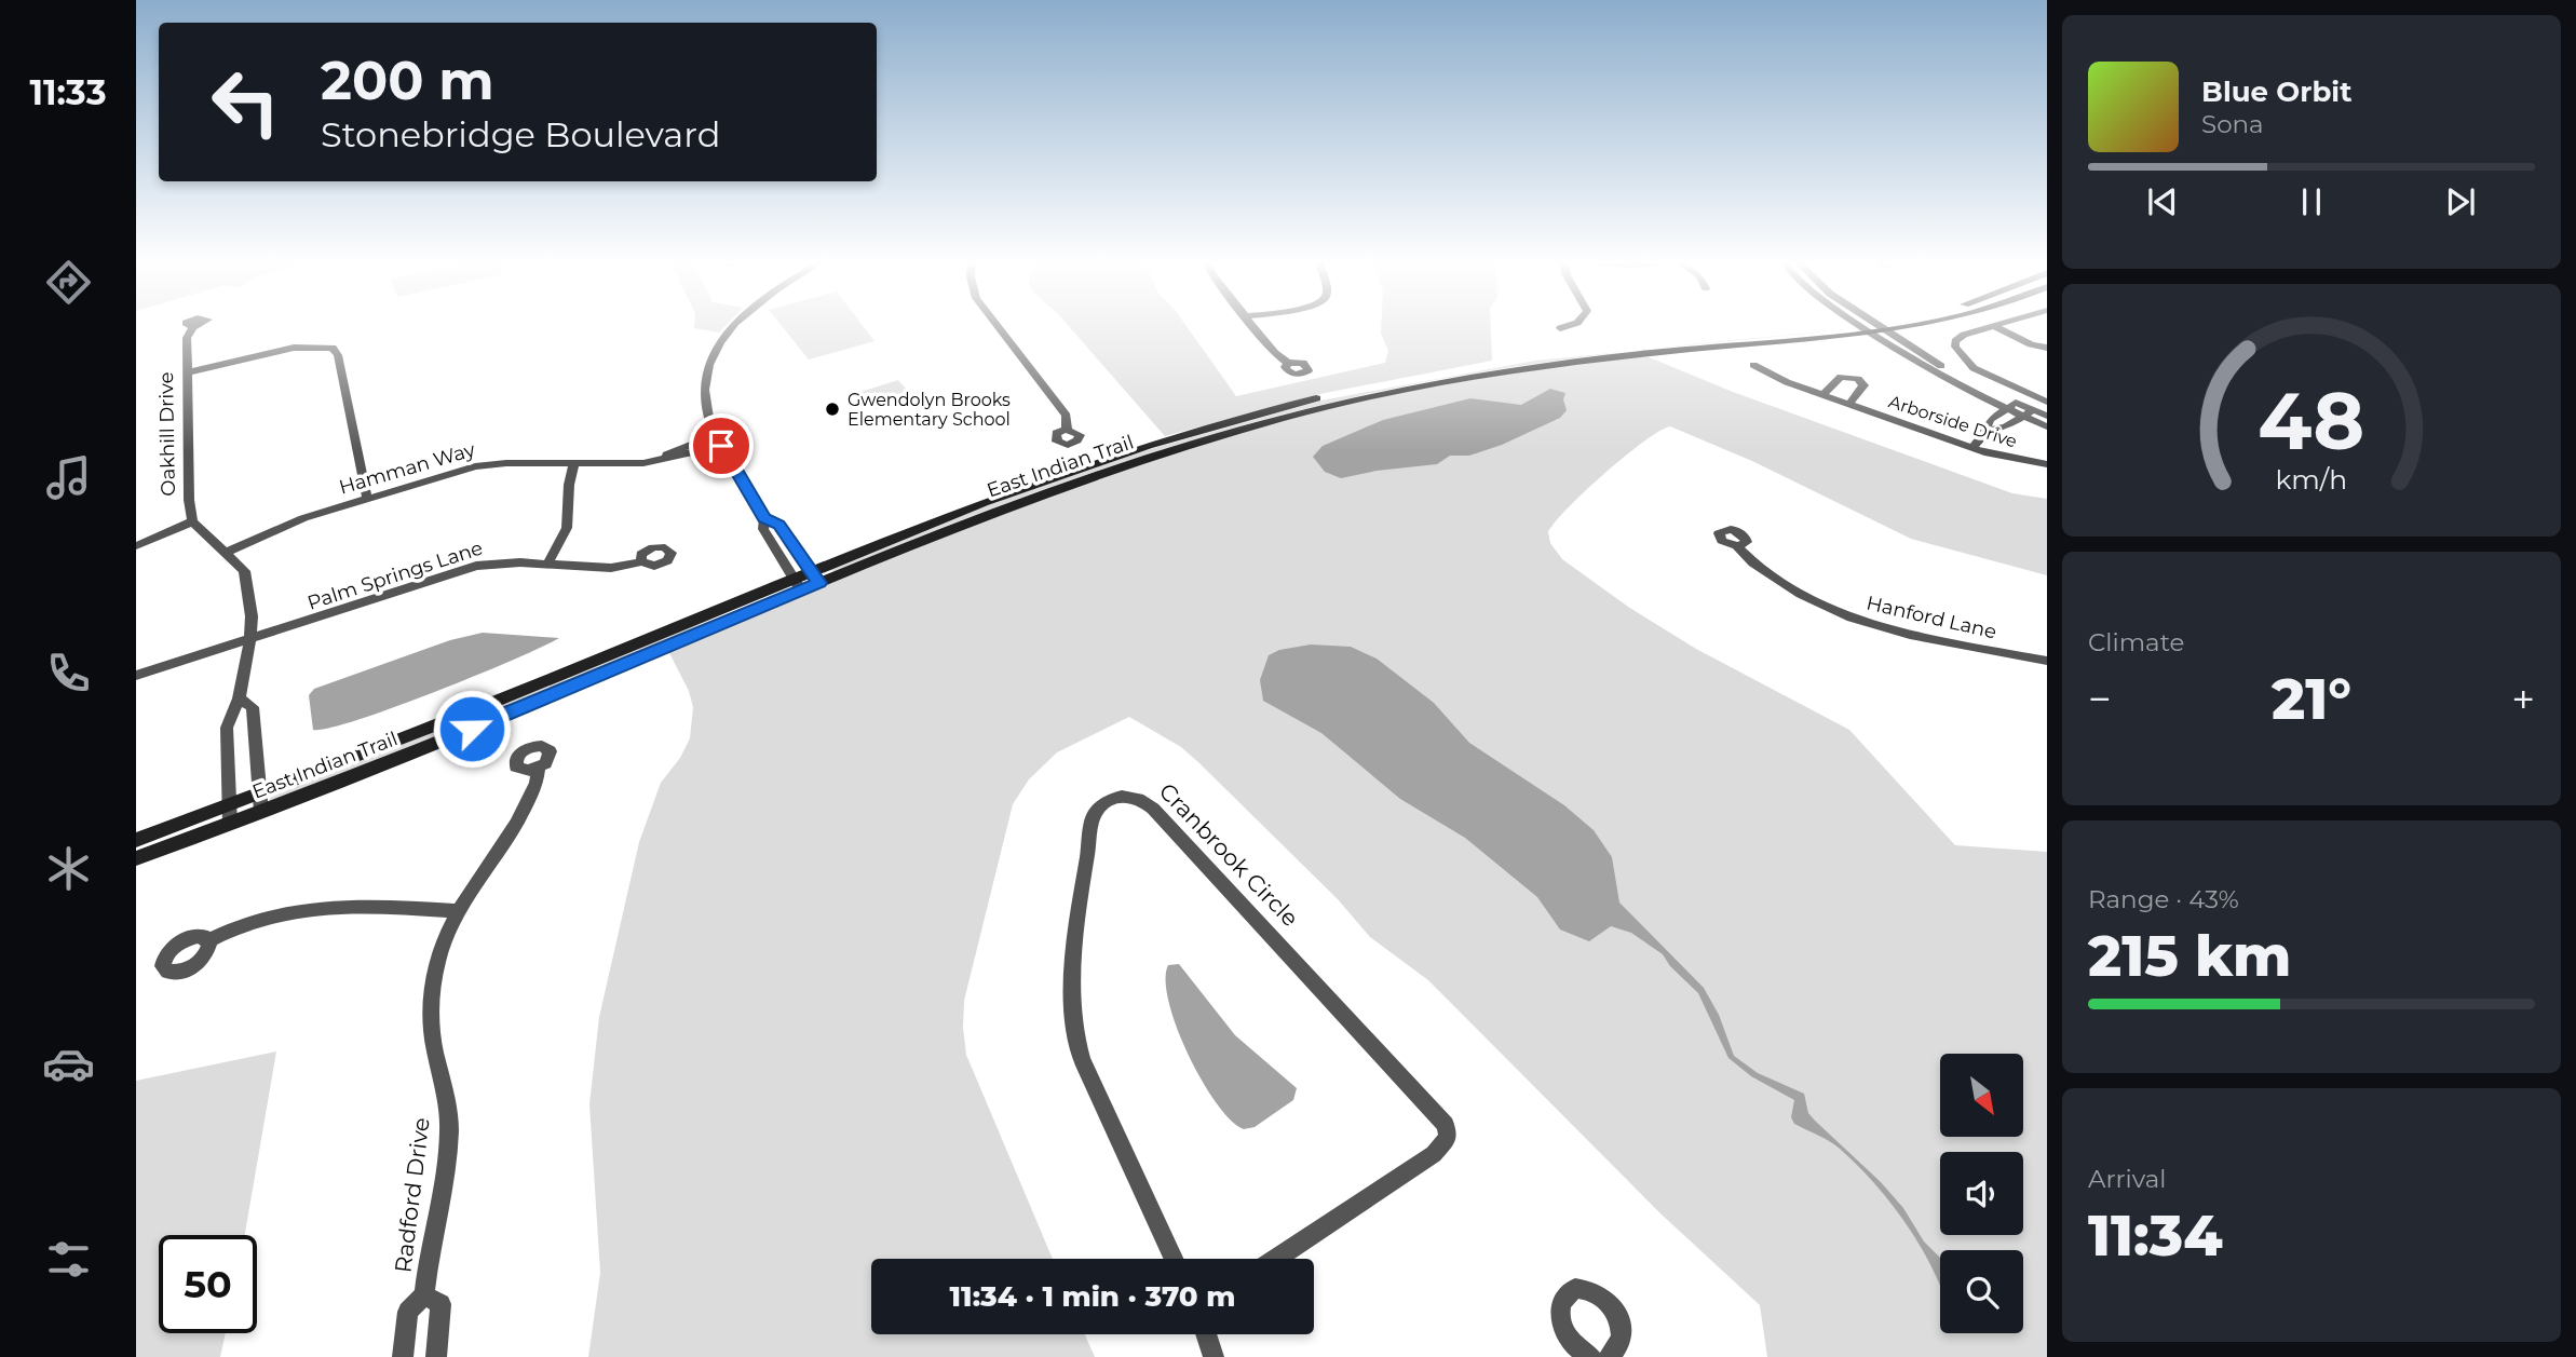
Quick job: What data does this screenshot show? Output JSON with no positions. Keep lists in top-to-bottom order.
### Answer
{
  "streets": {
    "main road": ["East Indian Trail"],
    "street": [
      "Arborside Drive",
      "Oakhill Drive",
      "Hamman Way",
      "Palm Springs Lane",
      "Hanford Lane",
      "Cranbrook Circle",
      "Radford Drive"
    ]
  },
  "places": ["Gwendolyn Brooks Elementary School"],
  "north": "bottom right",
  "page": {
    "tabs": "11:33",
    "turn": ["200 m", "Stonebridge Boulevard"],
    "song": ["Blue Orbit", "Sona"],
    "tile": [
      "Climate",
      ["Range · 43%", "215 km"],
      ["Arrival", "11:34"]
    ],
    "heat": ["−", "21°", "+"],
    "limit": "50",
    "trip": "11:34 · 1 min · 370 m",
    "gauge": ["48", "km/h"]
  }
}
